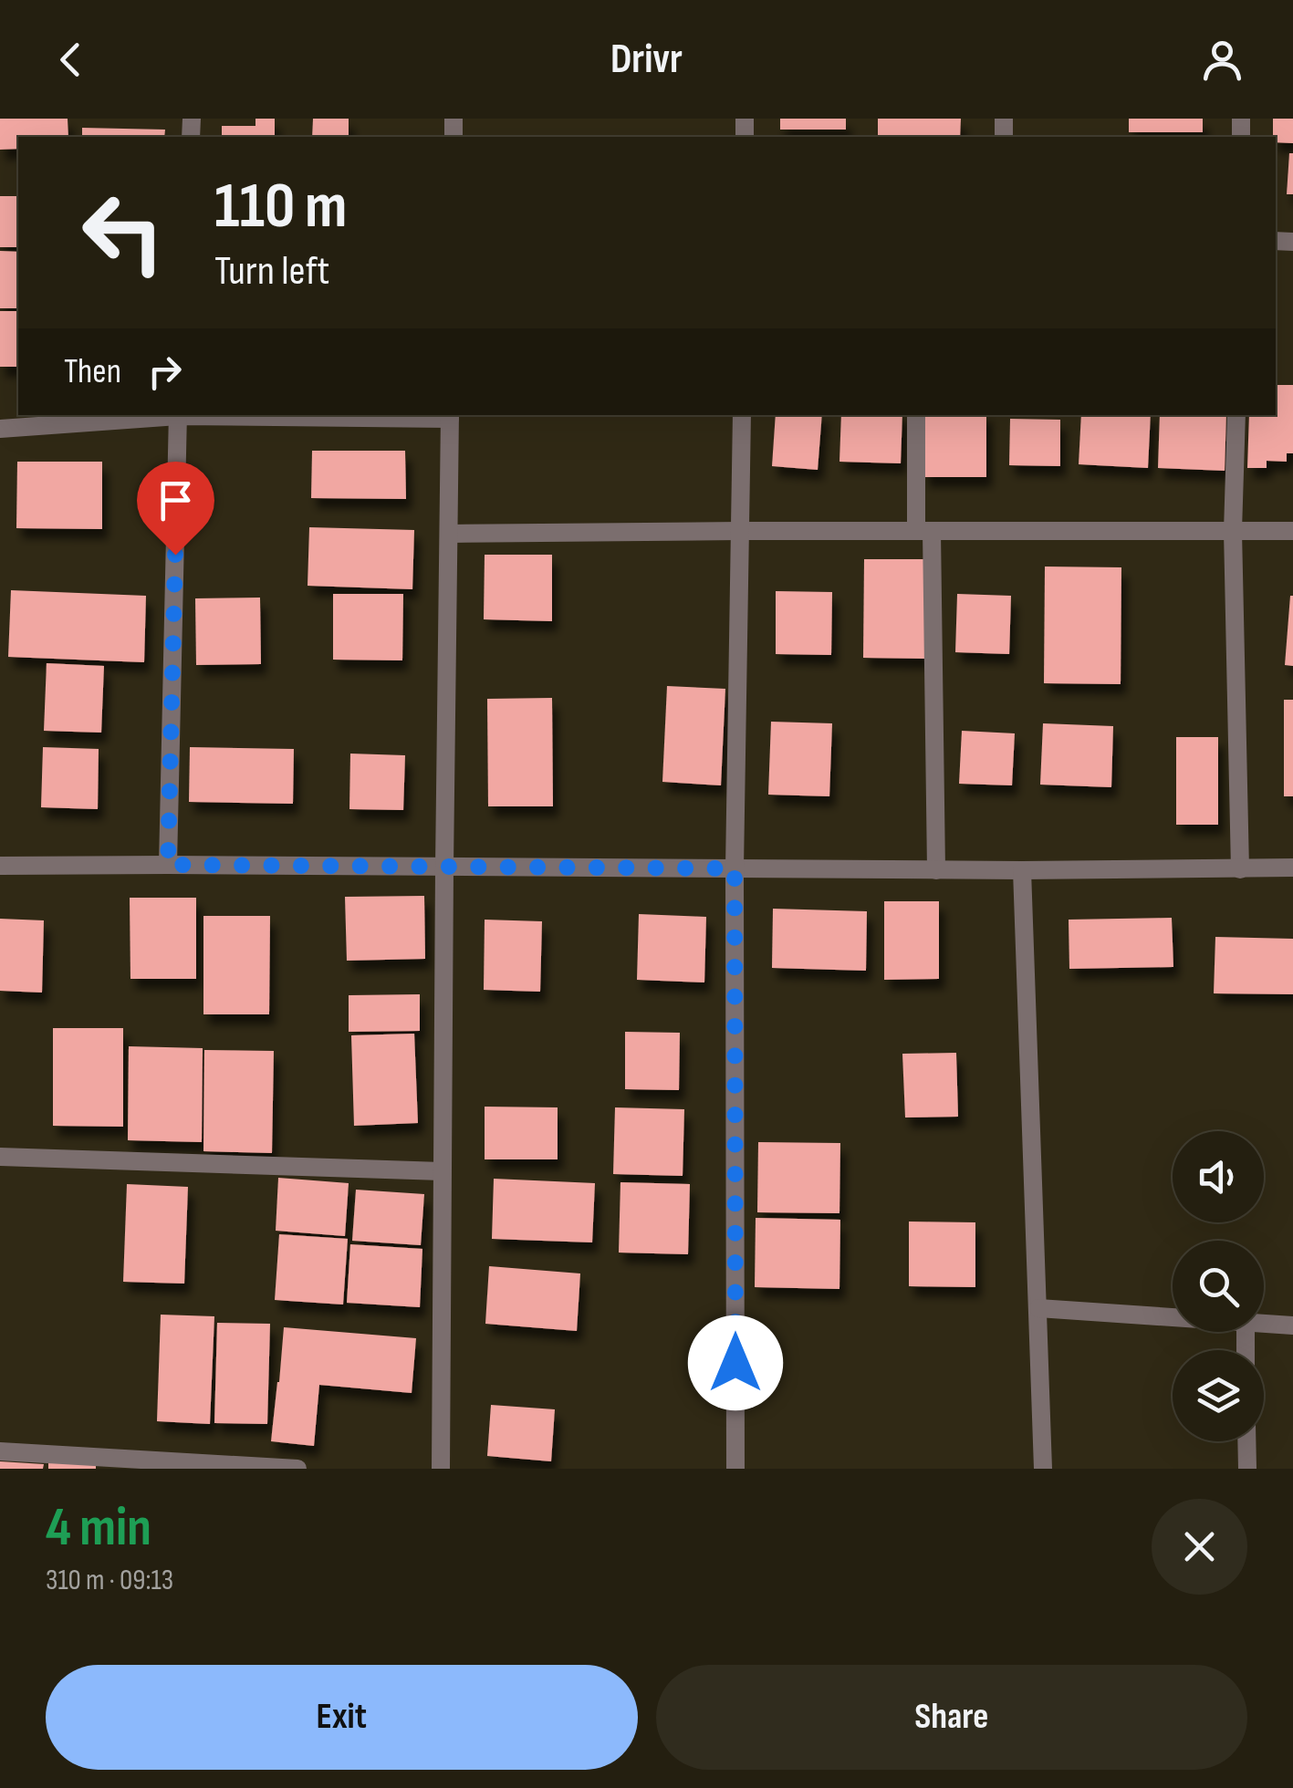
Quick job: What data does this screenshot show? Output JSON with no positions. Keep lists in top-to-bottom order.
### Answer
{
  "page": {
    "header": "Drivr",
    "turn": ["110 m", "Turn left"],
    "then": "Then",
    "heading": ["4 min", "310 m · 09:13"],
    "buttons": ["Exit", "Share"]
  }
}
